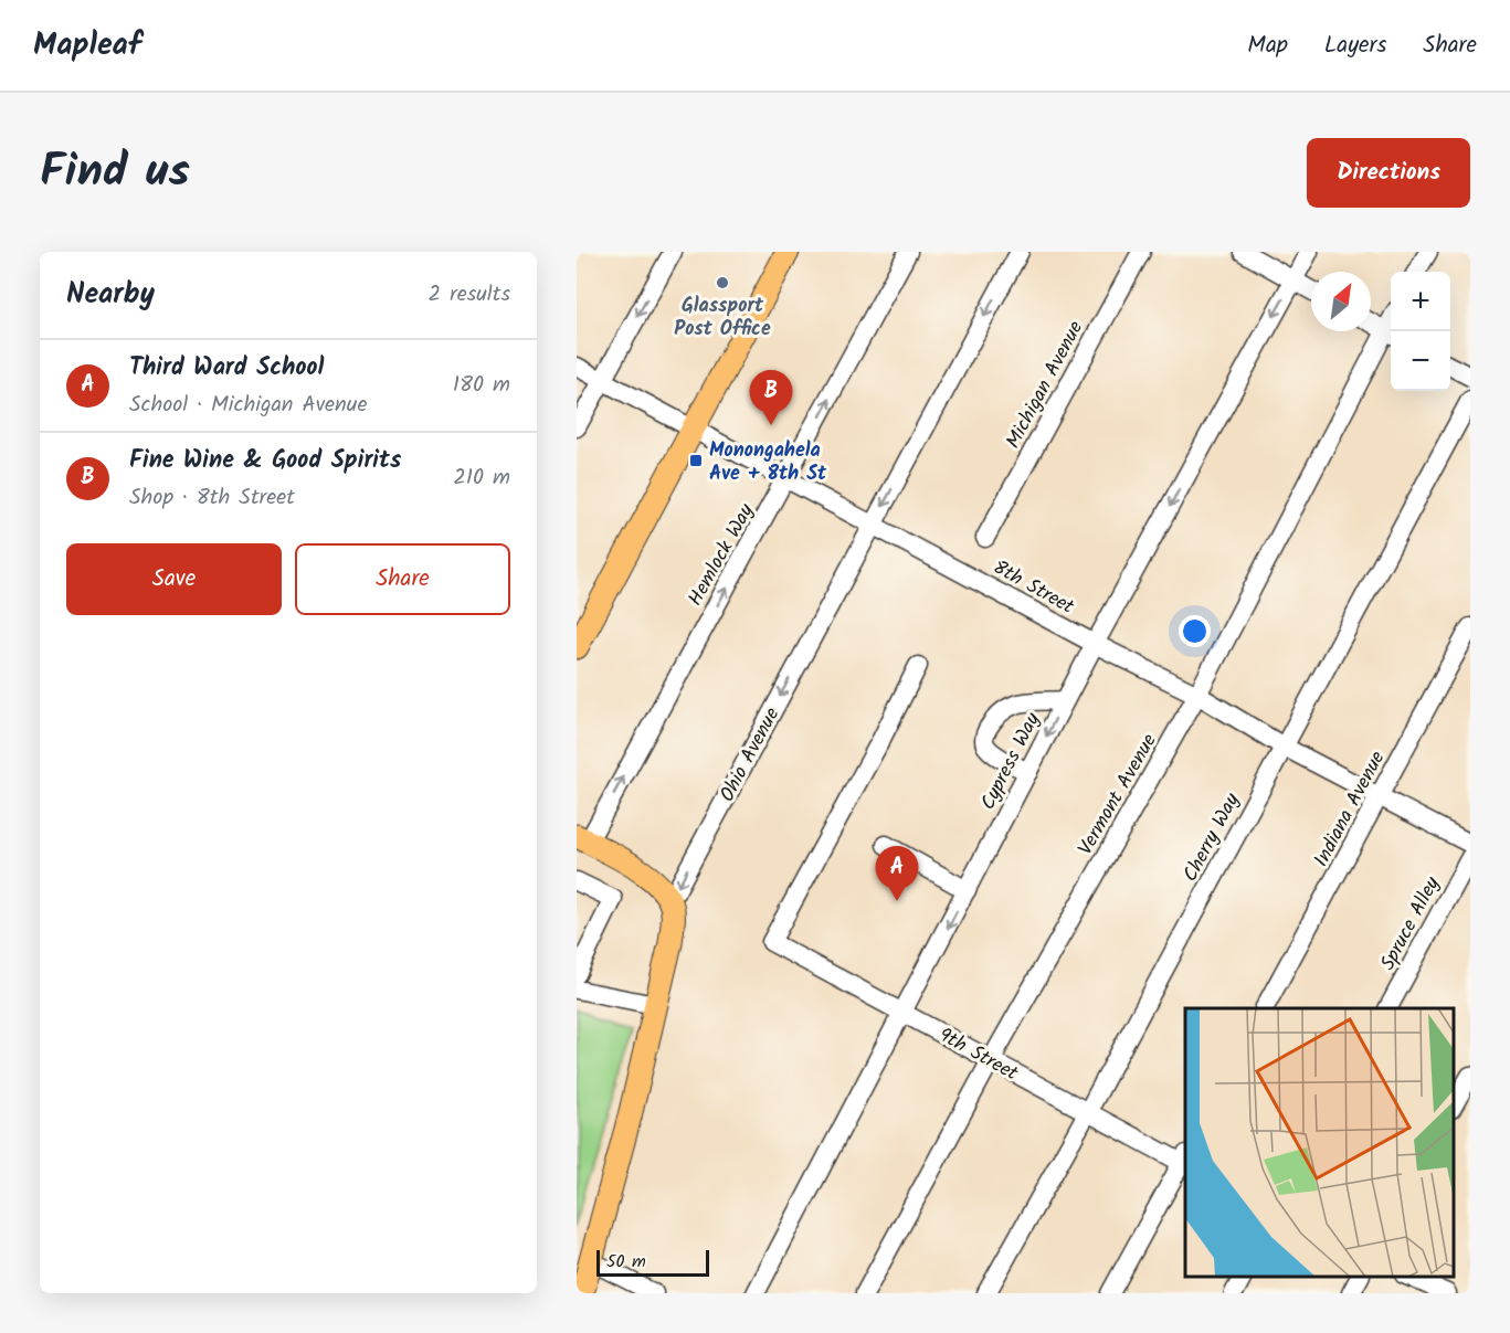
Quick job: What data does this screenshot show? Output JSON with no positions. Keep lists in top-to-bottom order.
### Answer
{
  "streets": {
    "main road": ["Ohio Avenue"],
    "street": [
      "Michigan Avenue",
      "Hemlock Way",
      "8th Street",
      "Cypress Way",
      "Vermont Avenue",
      "Indiana Avenue",
      "Cherry Way",
      "Spruce Alley",
      "9th Street"
    ]
  },
  "crossings": [
    ["Hemlock Way", "8th Street"],
    ["8th Street", "Ohio Avenue"],
    ["8th Street", "Cypress Way"],
    ["8th Street", "Vermont Avenue"],
    ["8th Street", "Indiana Avenue"],
    ["8th Street", "Cherry Way"],
    ["Cypress Way", "9th Street"],
    ["Vermont Avenue", "9th Street"],
    ["Cherry Way", "9th Street"]
  ],
  "one_way": ["Hemlock Way", "Ohio Avenue", "Cypress Way"],
  "places": {
    "other": ["Glassport Post Office"],
    "transit": ["Monongahela Ave + 8th St"]
  },
  "scale_bar": "50 m",
  "north": "top right",
  "page": {
    "header": "Mapleaf",
    "nav": ["Map", "Layers", "Share"],
    "title": "Find us",
    "buttons": [
      "Directions",
      ["Save", "Share"]
    ],
    "heading": ["Nearby", "2 results"],
    "map_buttons": ["+", "−"],
    "list": [
      {
        "mark": "A",
        "name": "Third Ward School",
        "note": "School · Michigan Avenue",
        "value": "180 m"
      },
      {
        "mark": "B",
        "name": "Fine Wine & Good Spirits",
        "note": "Shop · 8th Street",
        "value": "210 m"
      }
    ],
    "pins": ["B", "A"],
    "scale": "50 m"
  }
}
